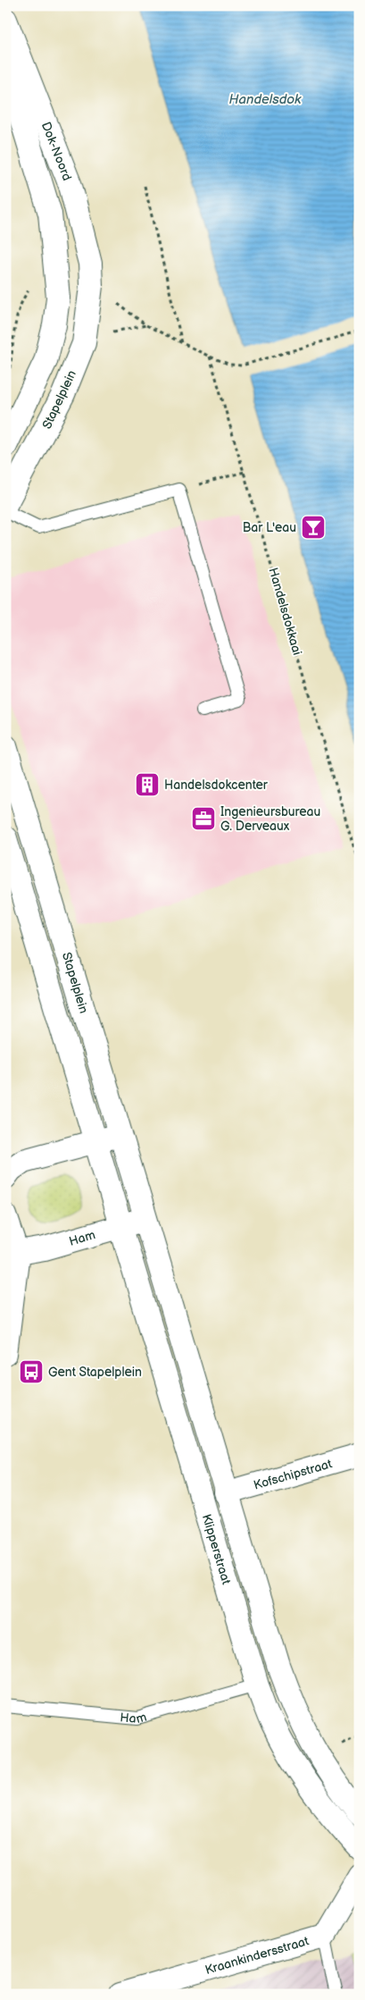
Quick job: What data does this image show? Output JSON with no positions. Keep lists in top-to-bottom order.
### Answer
{
  "streets": {
    "street": [
      "Dok-Noord",
      "Stapelplein",
      "Ham",
      "Kofschipstraat",
      "Klipperstraat",
      "Kraankindersstraat"
    ],
    "path": ["Handelsdokkaai"]
  },
  "crossings": [
    ["Dok-Noord", "Stapelplein"],
    ["Stapelplein", "Ham"],
    ["Stapelplein", "Klipperstraat"],
    ["Ham", "Klipperstraat"],
    ["Kofschipstraat", "Klipperstraat"]
  ],
  "water": ["Handelsdok"],
  "places": {
    "bar": ["Bar L'eau"],
    "building": ["Handelsdokcenter"],
    "office": ["Ingenieursbureau G. Derveaux"],
    "bus stop": ["Gent Stapelplein"]
  }
}
